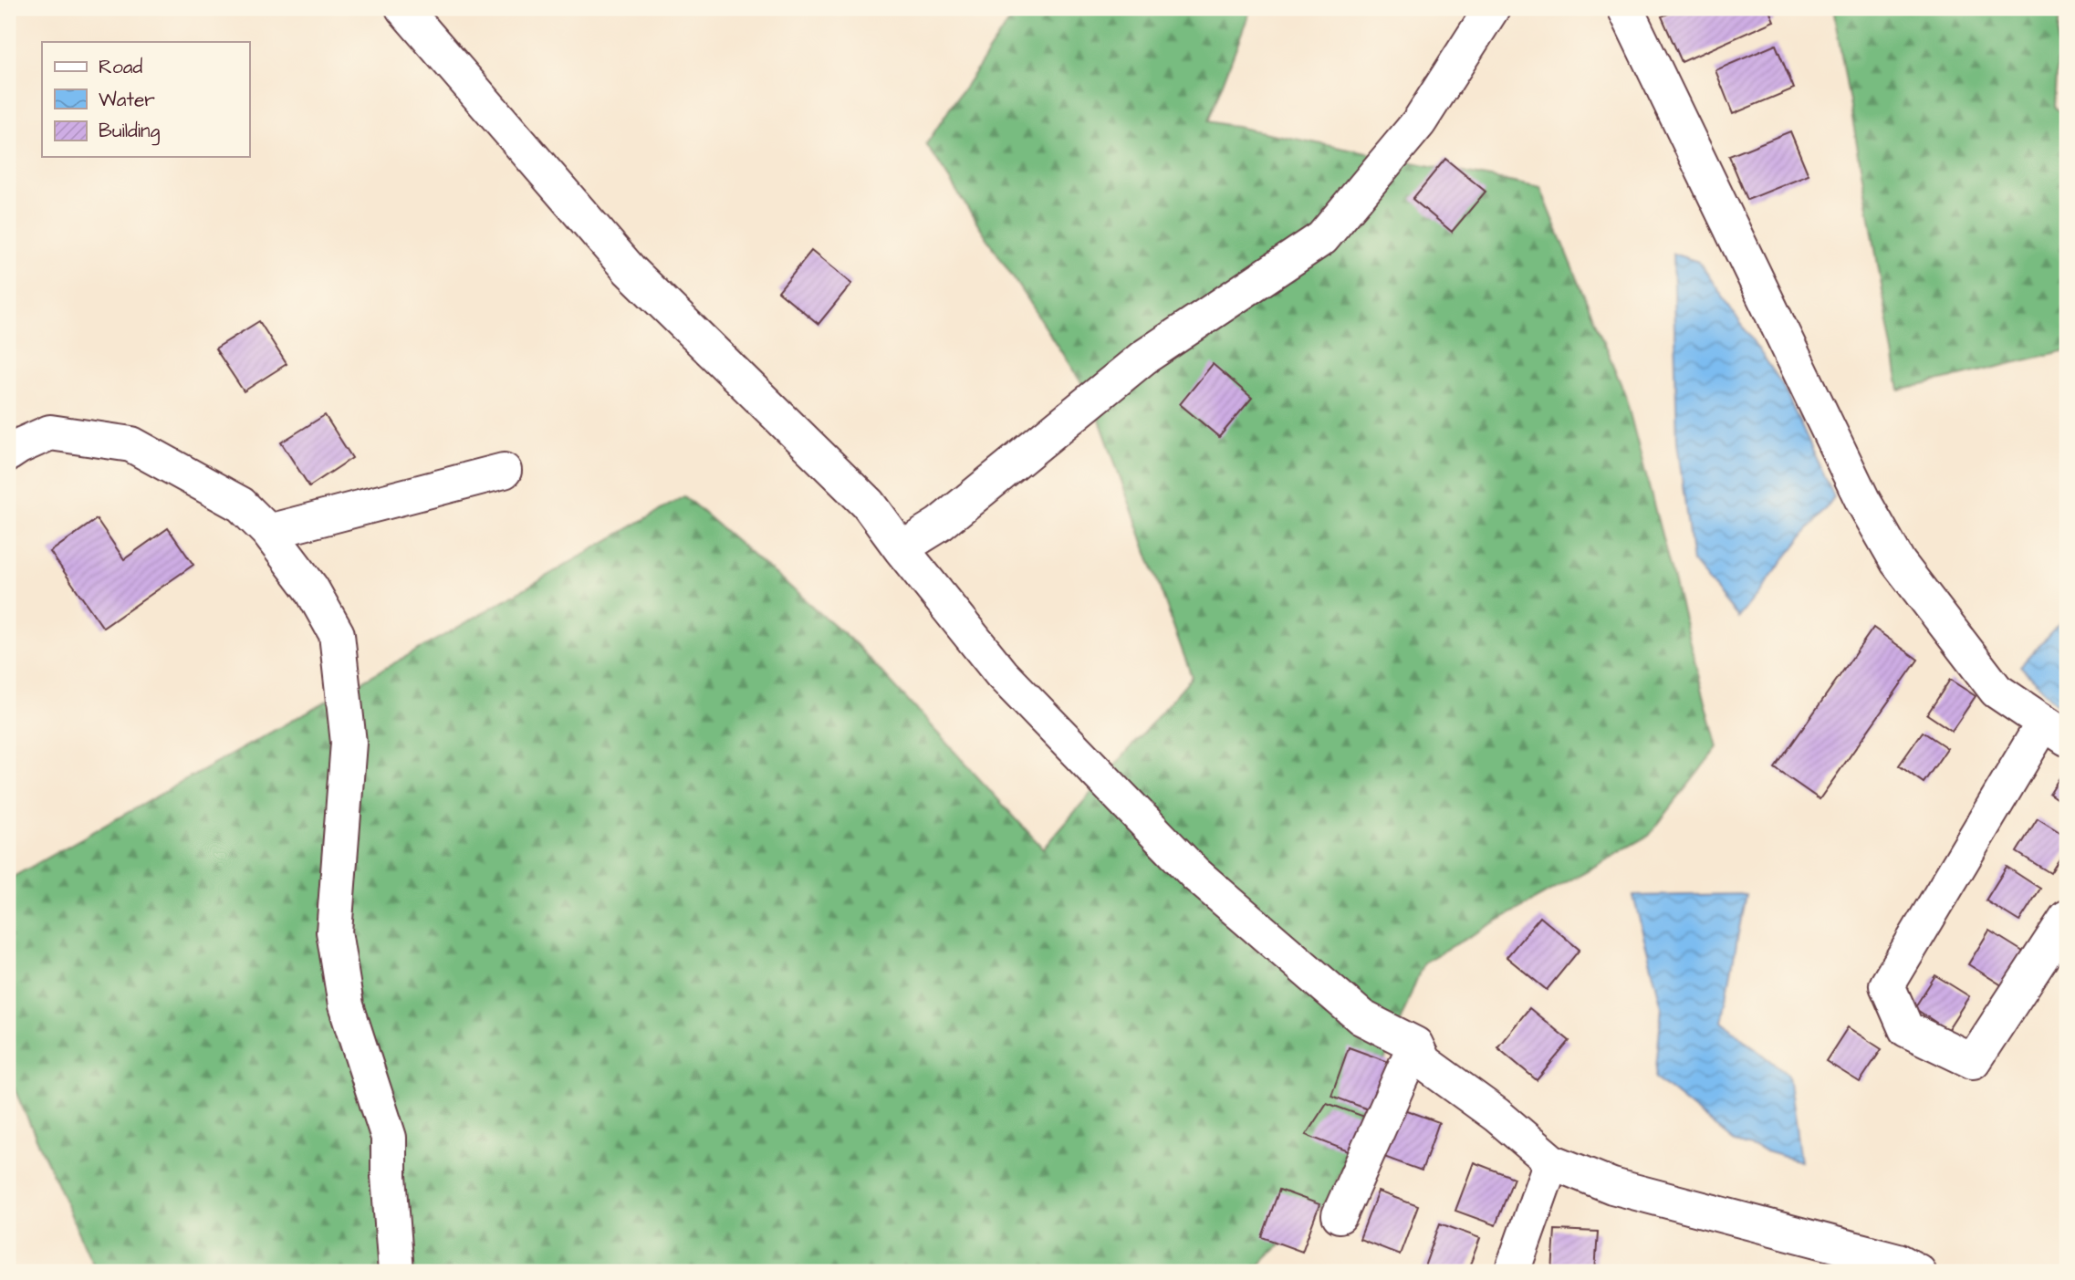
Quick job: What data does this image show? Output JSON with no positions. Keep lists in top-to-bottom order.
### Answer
{
  "legend": ["Road", "Water", "Building"]
}
